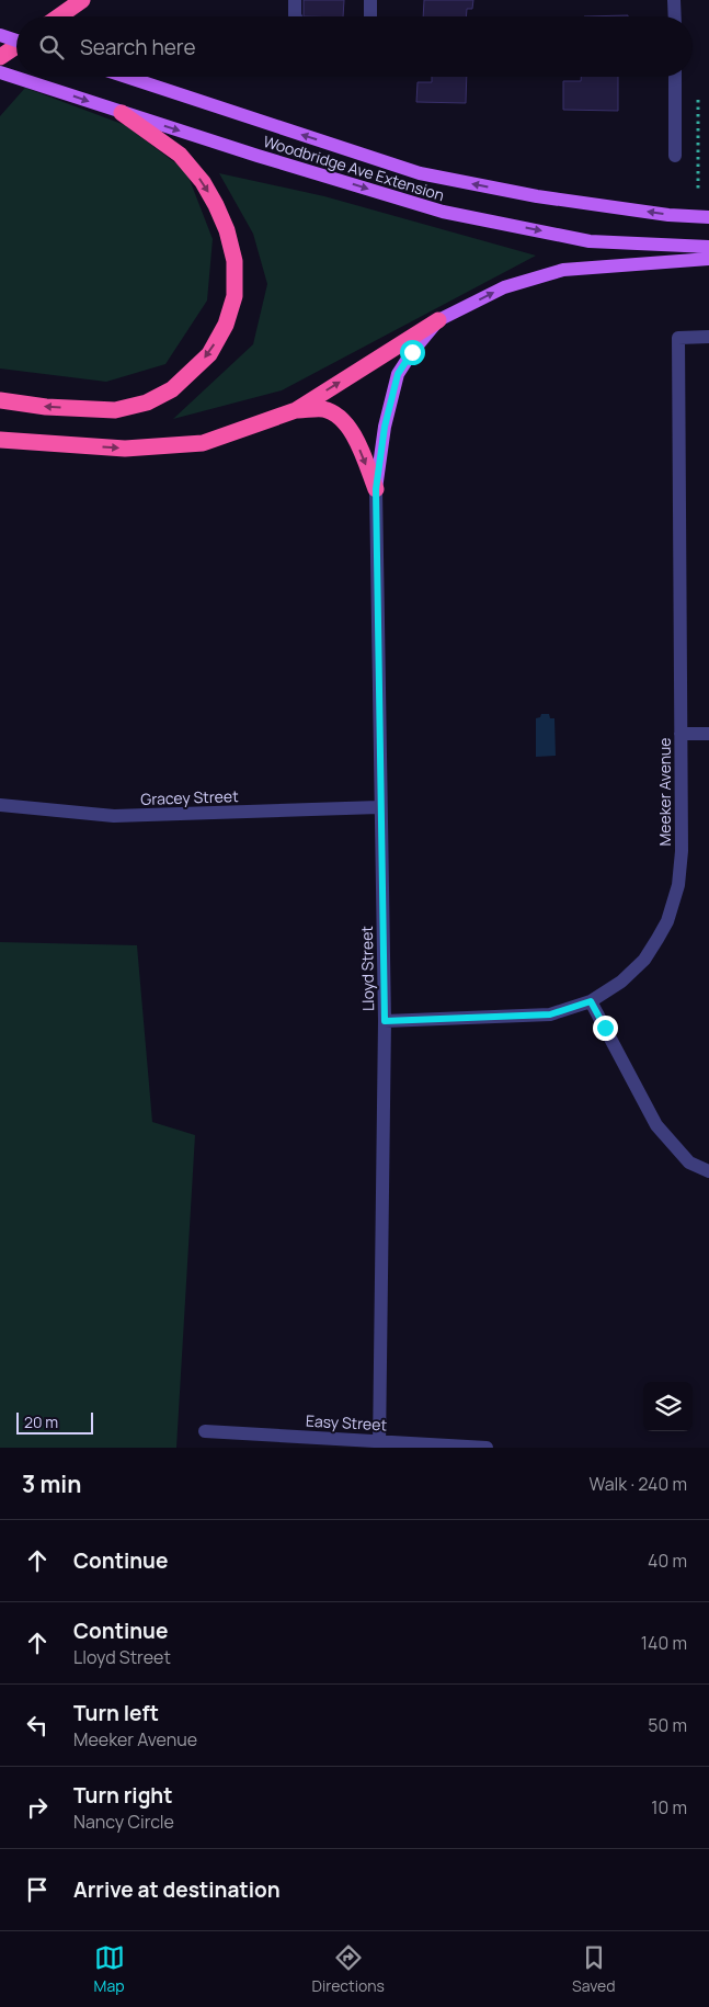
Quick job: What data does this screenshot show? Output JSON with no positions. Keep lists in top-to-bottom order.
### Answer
{
  "streets": {
    "main road": ["Woodbridge Ave Extension"],
    "street": [
      "Meeker Avenue",
      "Gracey Street",
      "Lloyd Street",
      "Easy Street"
    ]
  },
  "crossings": [
    ["Meeker Avenue", "Lloyd Street"],
    ["Gracey Street", "Lloyd Street"],
    ["Lloyd Street", "Easy Street"]
  ],
  "scale_bar": "20 m",
  "page": {
    "search": "Search here",
    "scale": "20 m",
    "heading": ["3 min", "Walk · 240 m"],
    "list": [
      ["Continue", "40 m"],
      ["Continue", "Lloyd Street", "140 m"],
      ["Turn left", "Meeker Avenue", "50 m"],
      ["Turn right", "Nancy Circle", "10 m"],
      "Arrive at destination"
    ],
    "nav": ["Map", "Directions", "Saved"]
  }
}
